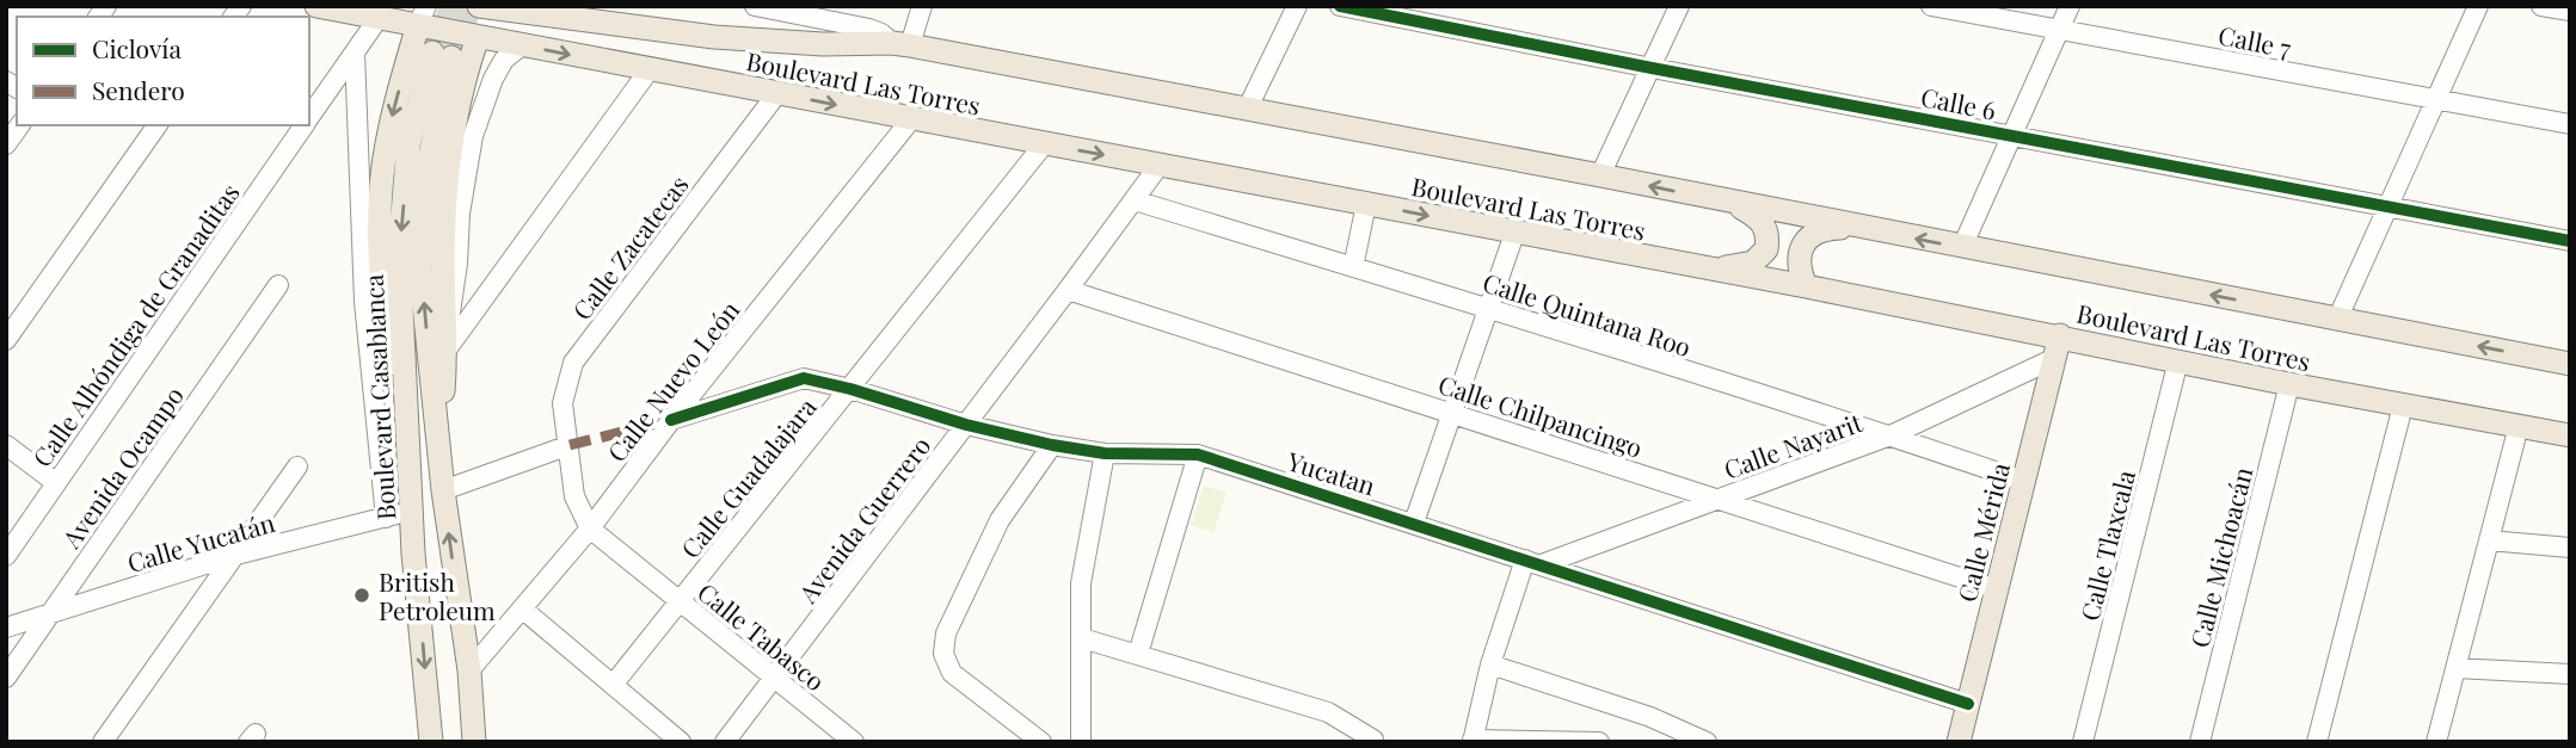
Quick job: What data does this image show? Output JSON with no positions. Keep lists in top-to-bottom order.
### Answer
{
  "streets": {
    "main road": ["Boulevard Las Torres", "Boulevard Casablanca", "Calle Mérida"],
    "street": [
      "Calle 7",
      "Calle 6",
      "Calle Zacatecas",
      "Calle Quintana Roo",
      "Calle Alhóndiga de Granaditas",
      "Calle Nuevo León",
      "Calle Chilpancingo",
      "Calle Nayarit",
      "Avenida Ocampo",
      "Yucatan",
      "Calle Guadalajara",
      "Avenida Guerrero",
      "Calle Yucatán",
      "Calle Tlaxcala",
      "Calle Michoacán",
      "Calle Tabasco"
    ]
  },
  "crossings": [
    ["Boulevard Las Torres", "Calle Zacatecas"],
    ["Boulevard Las Torres", "Calle Alhóndiga de Granaditas"],
    ["Boulevard Las Torres", "Calle Nuevo León"],
    ["Boulevard Las Torres", "Calle Nayarit"],
    ["Boulevard Las Torres", "Calle Guadalajara"],
    ["Boulevard Las Torres", "Avenida Guerrero"],
    ["Boulevard Las Torres", "Calle Mérida"],
    ["Boulevard Las Torres", "Calle Tlaxcala"],
    ["Boulevard Las Torres", "Calle Michoacán"],
    ["Calle Zacatecas", "Calle Tabasco"],
    ["Calle Quintana Roo", "Calle Nayarit"],
    ["Calle Quintana Roo", "Avenida Guerrero"],
    ["Calle Quintana Roo", "Calle Mérida"],
    ["Calle Nuevo León", "Boulevard Casablanca"],
    ["Calle Nuevo León", "Yucatan"],
    ["Calle Nuevo León", "Calle Tabasco"],
    ["Boulevard Casablanca", "Calle Yucatán"],
    ["Calle Chilpancingo", "Calle Nayarit"],
    ["Calle Chilpancingo", "Avenida Guerrero"],
    ["Calle Chilpancingo", "Calle Mérida"],
    ["Calle Nayarit", "Yucatan"],
    ["Calle Nayarit", "Calle Mérida"],
    ["Avenida Ocampo", "Calle Yucatán"],
    ["Yucatan", "Calle Guadalajara"],
    ["Yucatan", "Avenida Guerrero"],
    ["Yucatan", "Calle Mérida"],
    ["Calle Guadalajara", "Calle Tabasco"],
    ["Avenida Guerrero", "Calle Tabasco"]
  ],
  "places": ["British Petroleum"],
  "legend": ["Ciclovía", "Sendero"]
}
